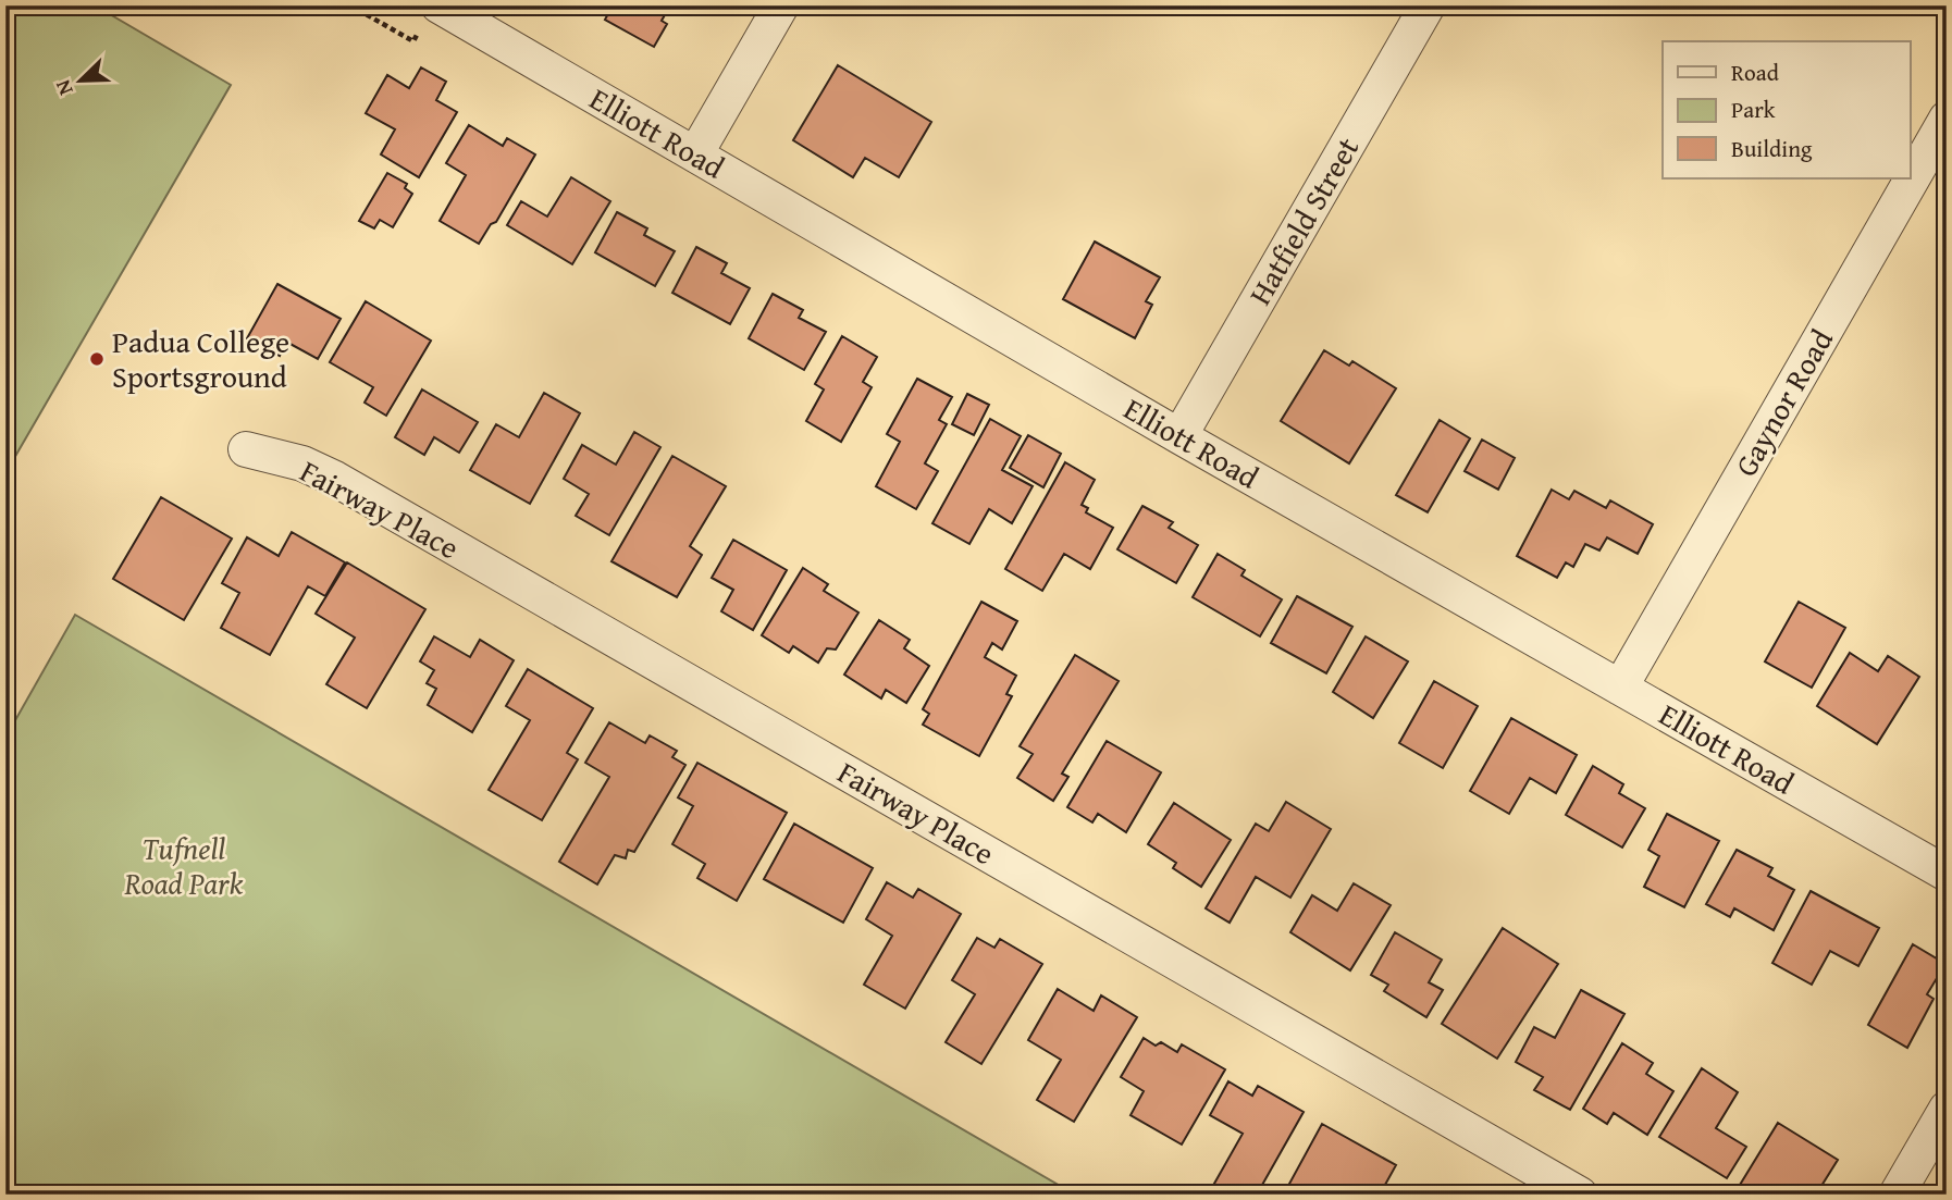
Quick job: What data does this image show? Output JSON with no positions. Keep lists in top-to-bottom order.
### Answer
{
  "streets": {
    "street": [
      "Elliott Road",
      "Hatfield Street",
      "Gaynor Road",
      "Fairway Place"
    ]
  },
  "crossings": [
    ["Elliott Road", "Hatfield Street"],
    ["Elliott Road", "Gaynor Road"]
  ],
  "parks": ["Tufnell Road Park"],
  "places": ["Padua College Sportsground"],
  "legend": ["Road", "Park", "Building"],
  "north": "bottom left"
}
